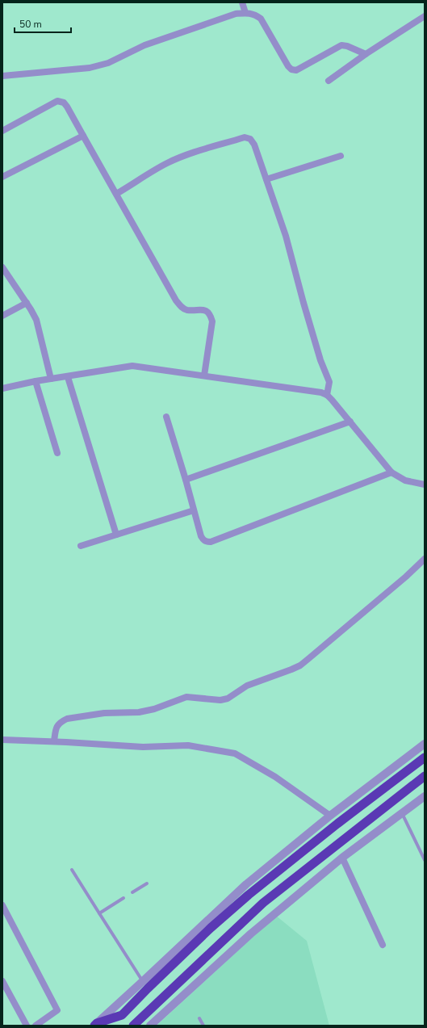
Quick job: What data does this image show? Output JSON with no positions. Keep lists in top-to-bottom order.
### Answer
{
  "scale_bar": "50 m"
}
